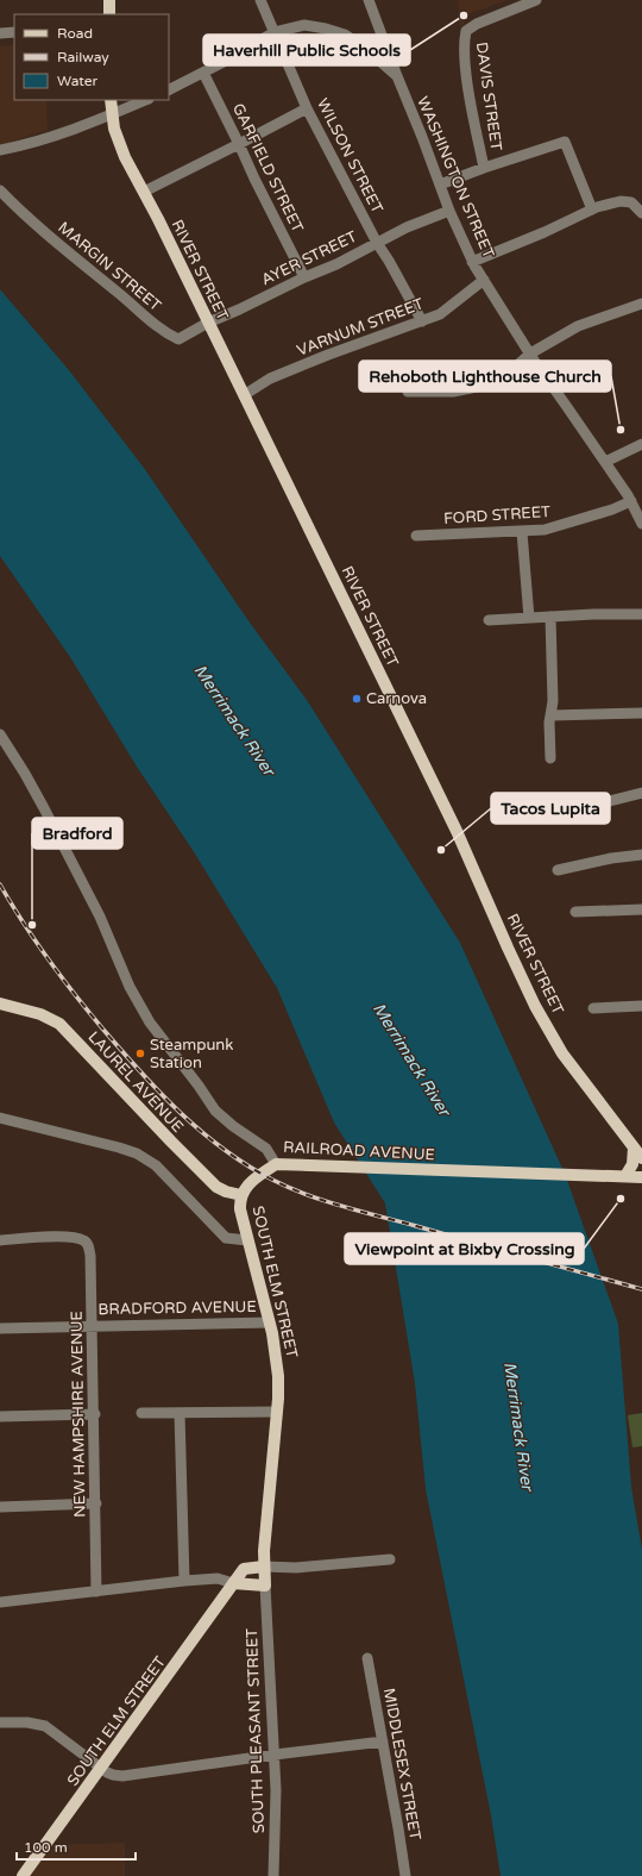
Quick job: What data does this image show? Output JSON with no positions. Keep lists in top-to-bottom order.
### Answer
{
  "streets": {
    "main road": [
      "RIVER STREET",
      "LAUREL AVENUE",
      "RAILROAD AVENUE",
      "SOUTH ELM STREET"
    ],
    "street": [
      "DAVIS STREET",
      "WILSON STREET",
      "GARFIELD STREET",
      "WASHINGTON STREET",
      "AYER STREET",
      "MARGIN STREET",
      "VARNUM STREET",
      "FORD STREET",
      "BRADFORD AVENUE",
      "NEW HAMPSHIRE AVENUE",
      "SOUTH PLEASANT STREET",
      "MIDDLESEX STREET"
    ]
  },
  "crossings": [
    ["WILSON STREET", "AYER STREET"],
    ["WILSON STREET", "VARNUM STREET"],
    ["GARFIELD STREET", "AYER STREET"],
    ["WASHINGTON STREET", "AYER STREET"],
    ["WASHINGTON STREET", "VARNUM STREET"],
    ["WASHINGTON STREET", "FORD STREET"],
    ["AYER STREET", "MARGIN STREET"],
    ["AYER STREET", "RIVER STREET"],
    ["MARGIN STREET", "RIVER STREET"],
    ["RIVER STREET", "VARNUM STREET"],
    ["LAUREL AVENUE", "SOUTH ELM STREET"],
    ["RAILROAD AVENUE", "SOUTH ELM STREET"],
    ["SOUTH ELM STREET", "BRADFORD AVENUE"],
    ["SOUTH ELM STREET", "SOUTH PLEASANT STREET"],
    ["BRADFORD AVENUE", "NEW HAMPSHIRE AVENUE"]
  ],
  "water": ["Merrimack River"],
  "places": [
    "Haverhill Public Schools",
    "Rehoboth Lighthouse Church",
    "Carnova",
    "Tacos Lupita",
    "Bradford",
    "Steampunk Station",
    "Viewpoint at Bixby Crossing"
  ],
  "legend": ["Road", "Railway", "Water"],
  "scale_bar": "100 m"
}
